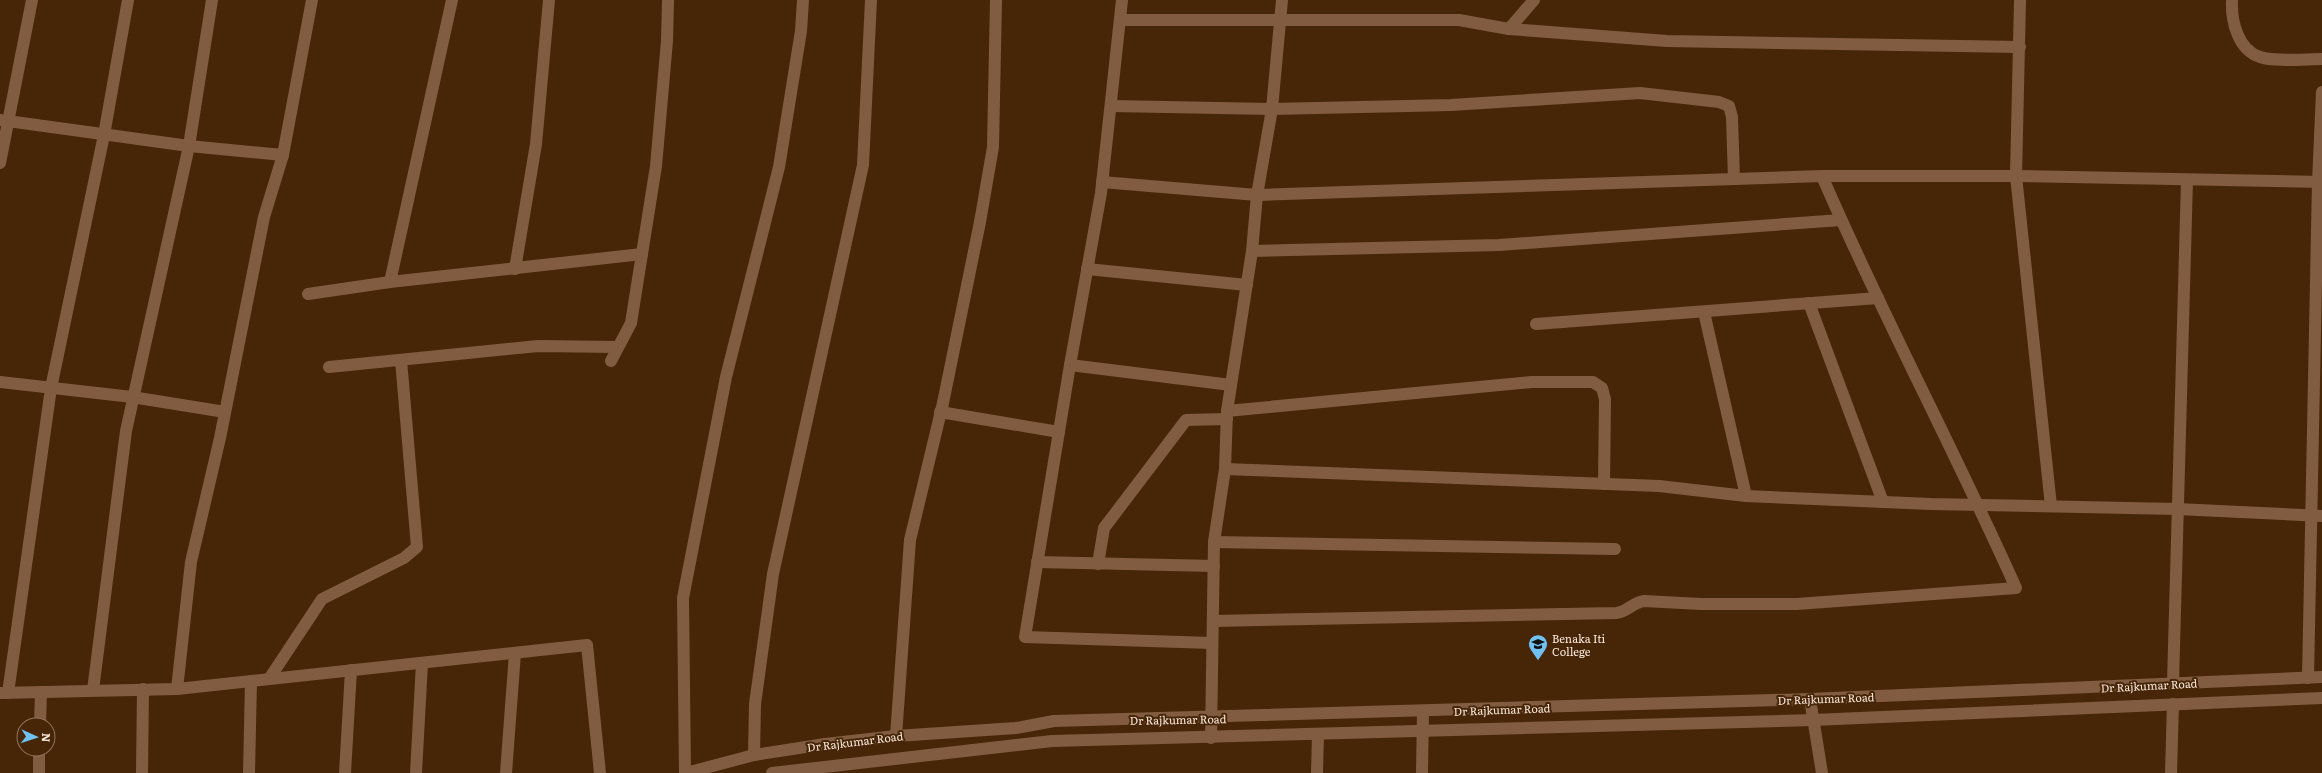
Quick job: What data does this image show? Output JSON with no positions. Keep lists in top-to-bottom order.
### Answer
{
  "streets": {
    "street": ["Dr Rajkumar Road"]
  },
  "places": {
    "school or university": ["Benaka Iti College"]
  },
  "north": "right"
}
